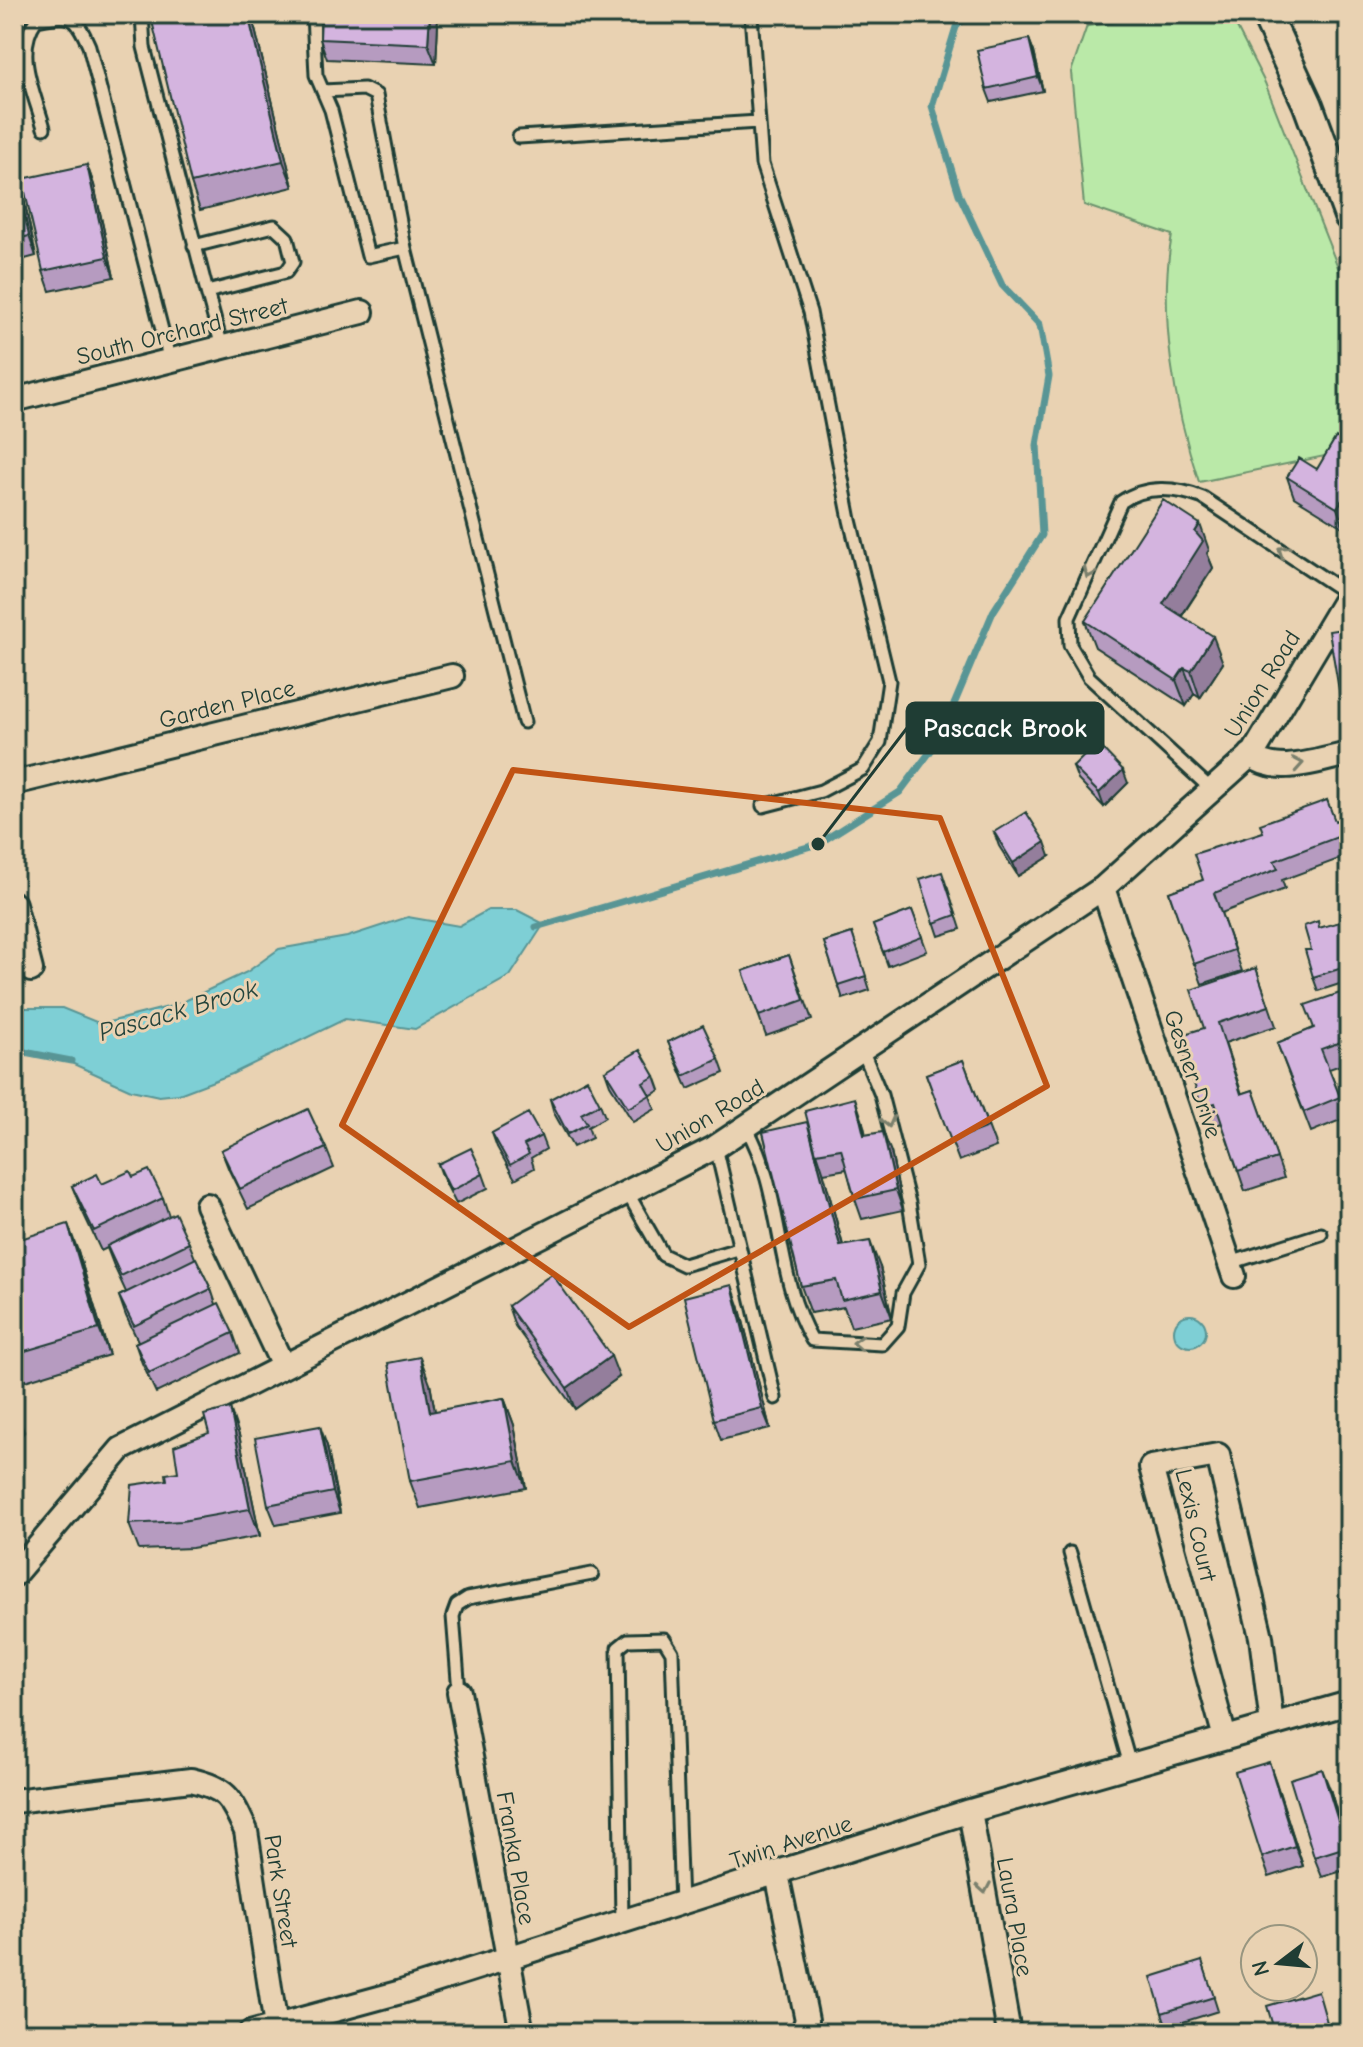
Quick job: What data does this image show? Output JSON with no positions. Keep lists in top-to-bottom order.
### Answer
{
  "streets": {
    "street": [
      "South Orchard Street",
      "Union Road",
      "Garden Place",
      "Gesner Drive",
      "Lexis Court",
      "Twin Avenue",
      "Franka Place",
      "Park Street",
      "Laura Place"
    ]
  },
  "crossings": [
    ["Union Road", "Gesner Drive"],
    ["Lexis Court", "Twin Avenue"],
    ["Twin Avenue", "Franka Place"],
    ["Twin Avenue", "Park Street"],
    ["Twin Avenue", "Laura Place"]
  ],
  "one_way": ["Laura Place"],
  "water": ["Pascack Brook"],
  "places": ["Pascack Brook"],
  "north": "left"
}
